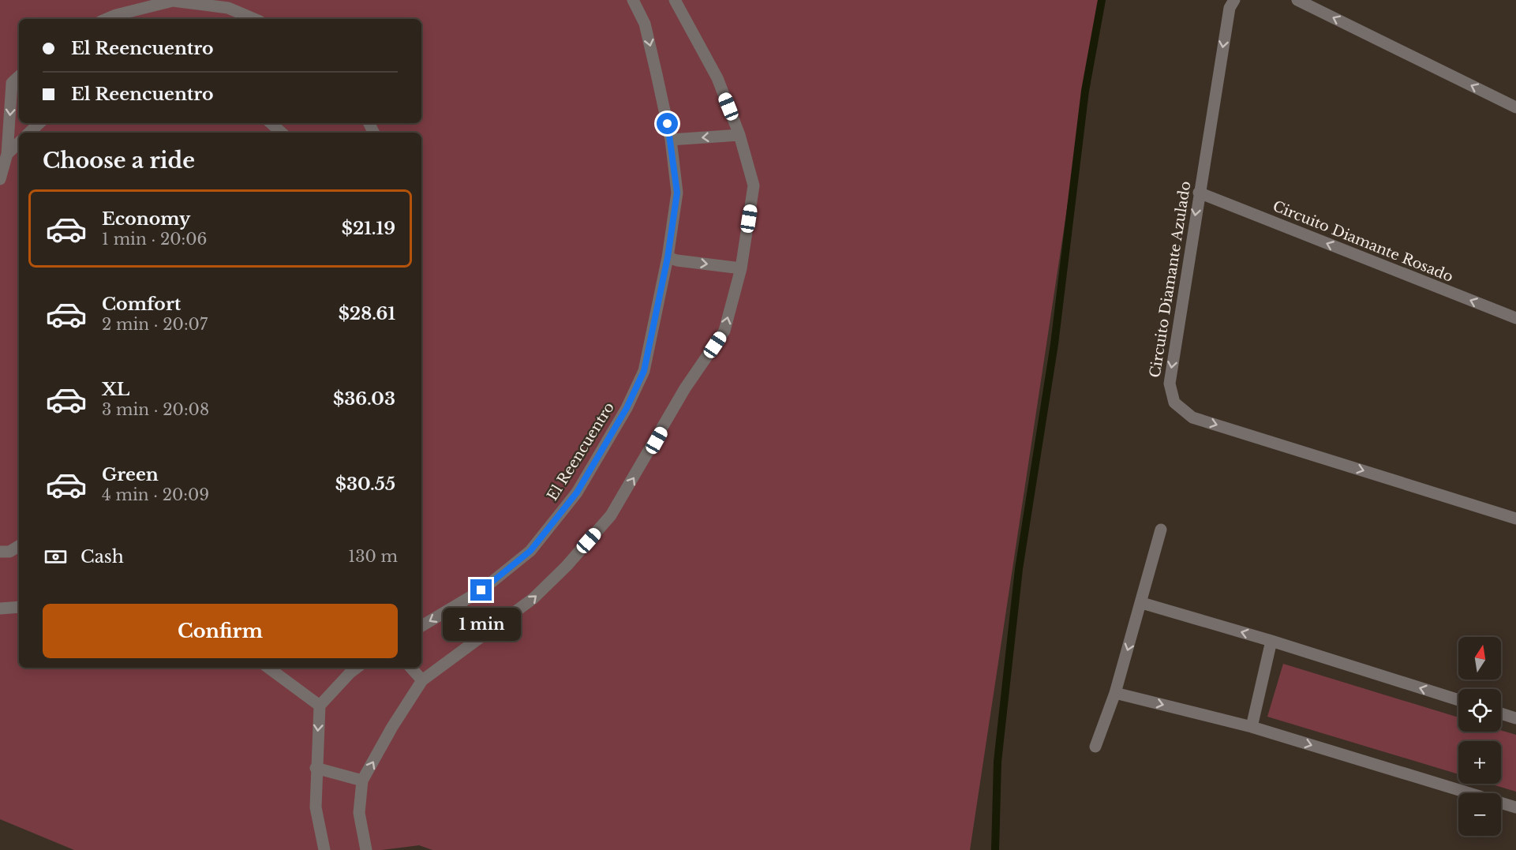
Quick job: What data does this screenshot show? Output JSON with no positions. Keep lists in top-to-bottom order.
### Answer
{
  "streets": {
    "street": ["Circuito Diamante Rosado", "Circuito Diamante Azulado", "El Reencuentro"]
  },
  "crossings": [
    ["Circuito Diamante Rosado", "Circuito Diamante Azulado"]
  ],
  "one_way": ["Circuito Diamante Rosado"],
  "north": "top",
  "page": {
    "banner": ["El Reencuentro", "El Reencuentro"],
    "heading": "Choose a ride",
    "list": [
      {
        "name": "Economy",
        "note": "1 min · 20:06",
        "value": "$21.19"
      },
      {
        "name": "Comfort",
        "note": "2 min · 20:07",
        "value": "$28.61"
      },
      {
        "name": "XL",
        "note": "3 min · 20:08",
        "value": "$36.03"
      },
      {
        "name": "Green",
        "note": "4 min · 20:09",
        "value": "$30.55"
      }
    ],
    "pay": ["Cash", "130 m"],
    "buttons": "Confirm",
    "bubble": "1 min",
    "map_buttons": ["+", "−"]
  }
}
